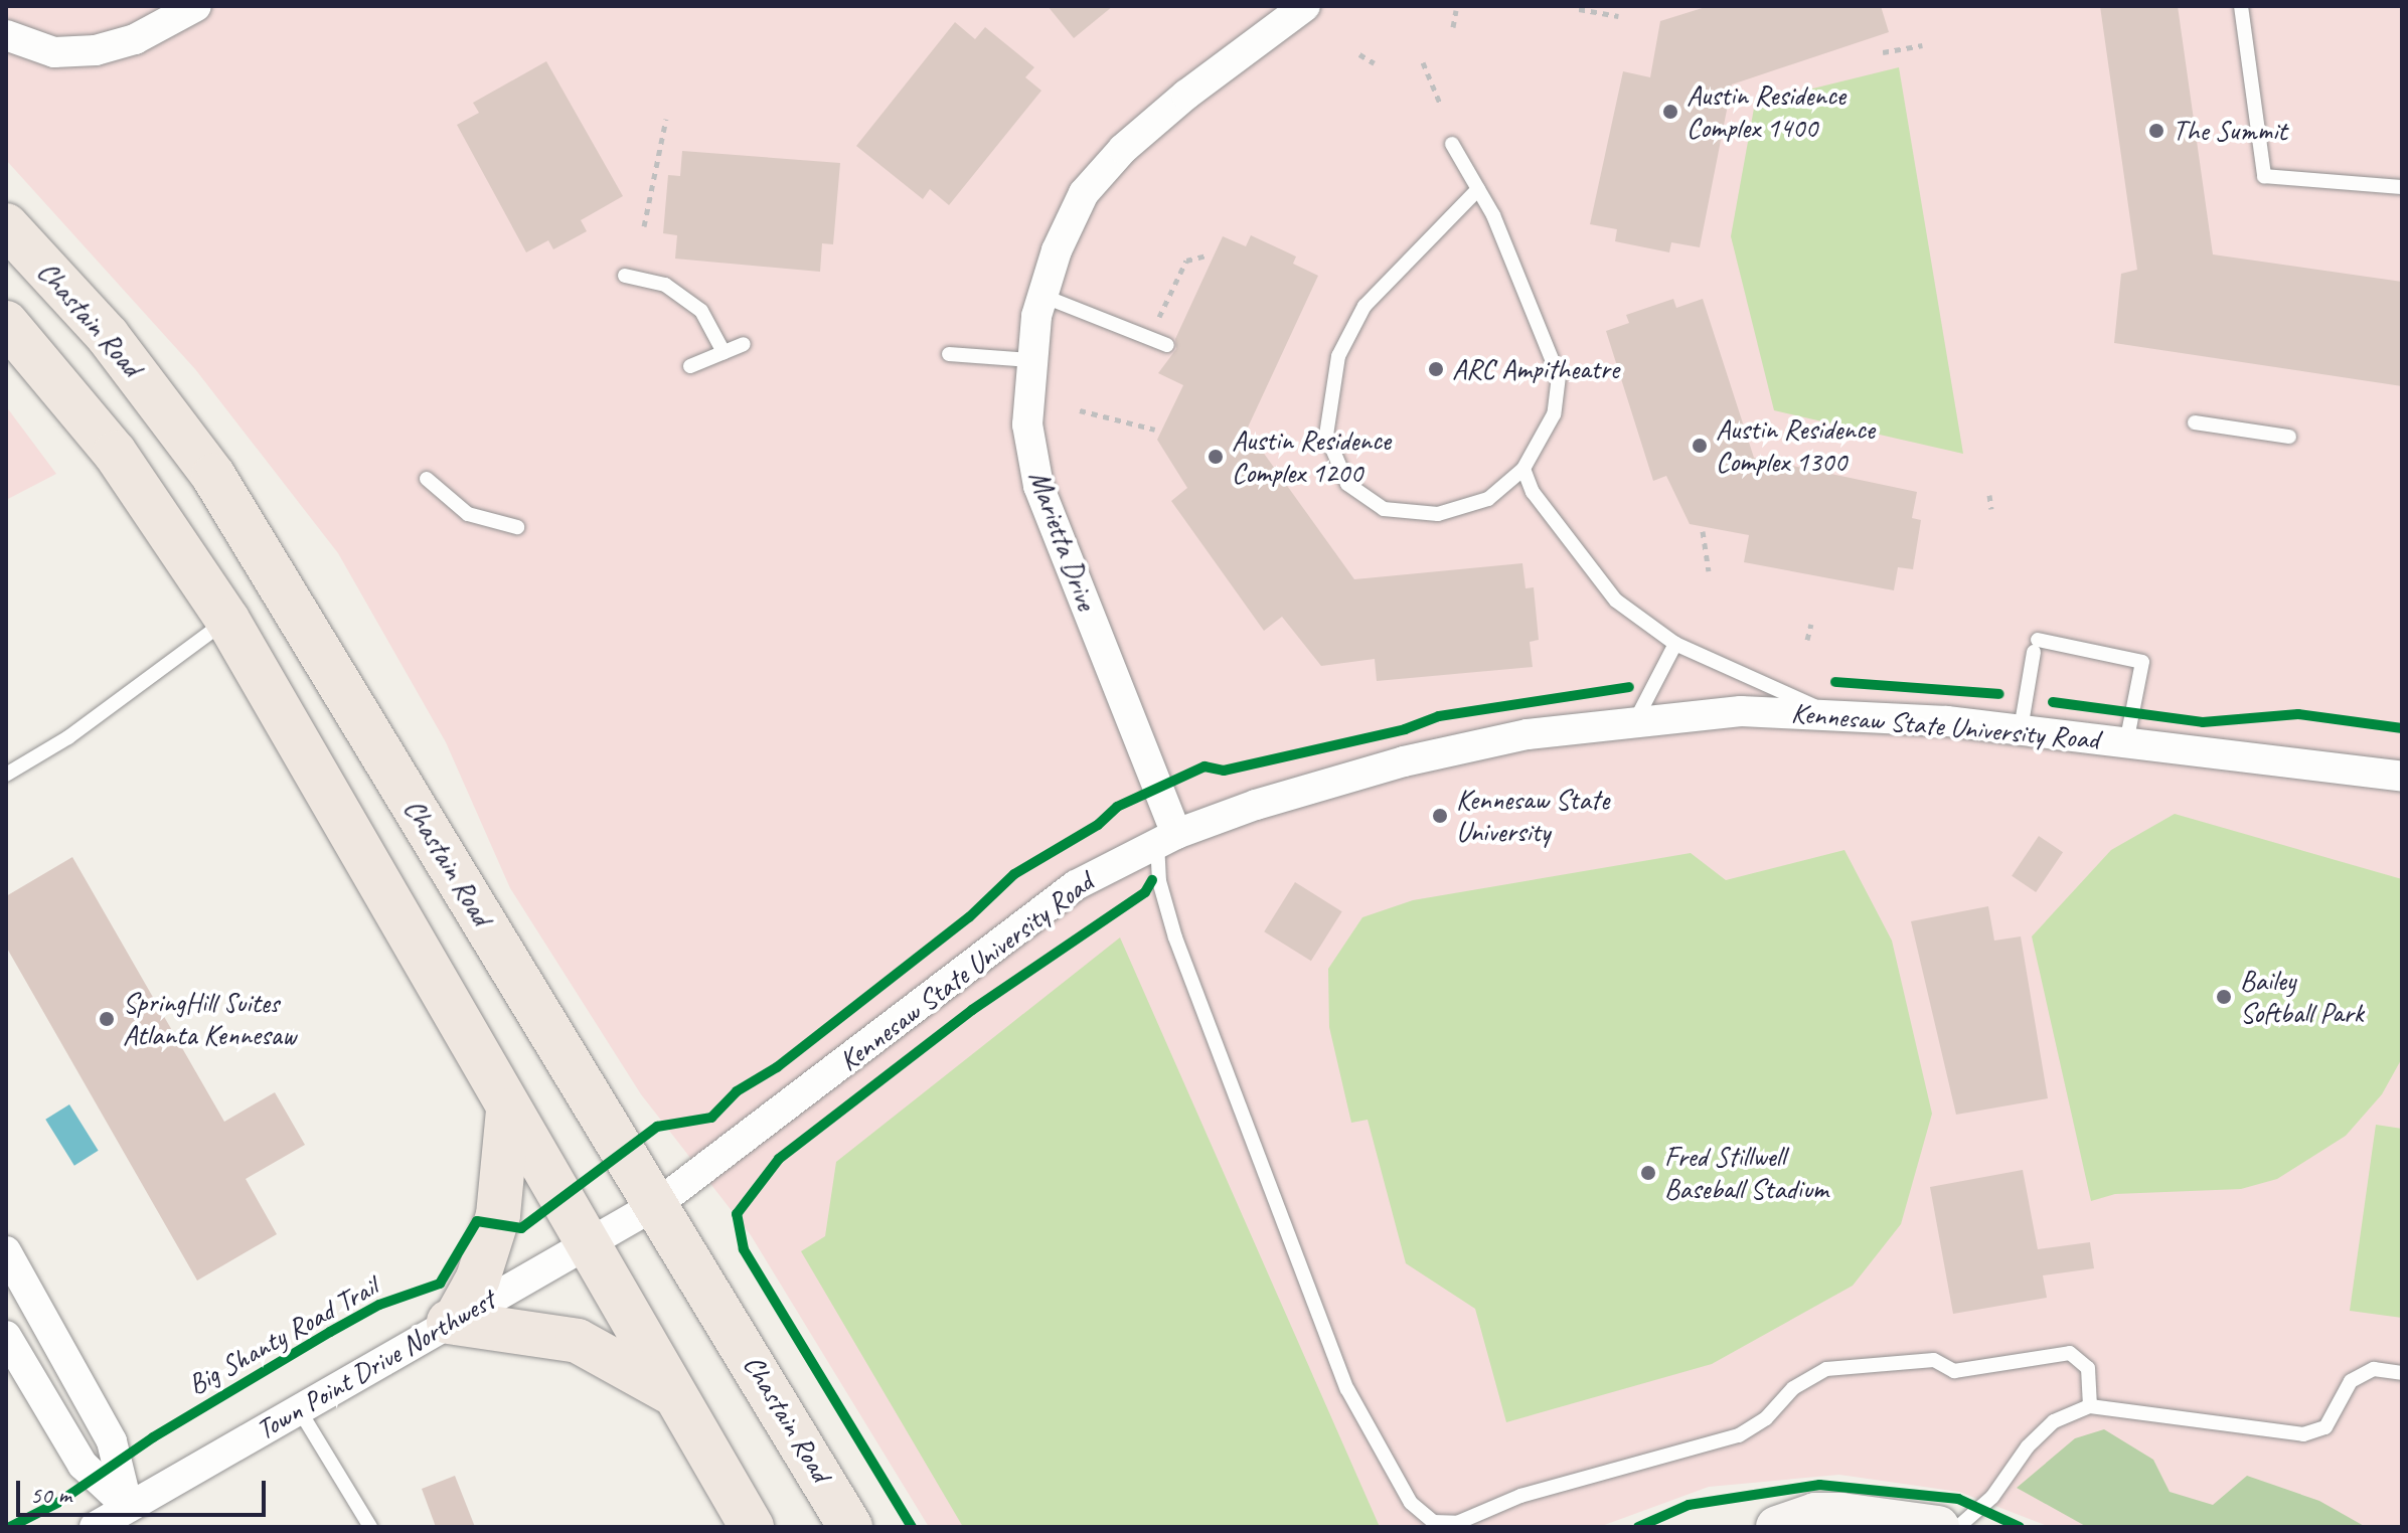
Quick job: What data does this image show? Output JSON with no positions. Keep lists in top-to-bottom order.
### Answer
{
  "streets": {
    "main road": ["Chastain Road"],
    "street": ["Marietta Drive", "Kennesaw State University Road", "Town Point Drive Northwest"],
    "cycle path": ["Big Shanty Road Trail"]
  },
  "crossings": [
    ["Chastain Road", "Kennesaw State University Road"],
    ["Chastain Road", "Town Point Drive Northwest"],
    ["Marietta Drive", "Kennesaw State University Road"],
    ["Kennesaw State University Road", "Town Point Drive Northwest"]
  ],
  "places": [
    "Austin Residence Complex 1400",
    "The Summit",
    "ARC Ampitheatre",
    "Austin Residence Complex 1300",
    "Austin Residence Complex 1200",
    "Kennesaw State University",
    "Bailey Softball Park",
    "SpringHill Suites Atlanta Kennesaw",
    "Fred Stillwell Baseball Stadium"
  ],
  "scale_bar": "50 m"
}
